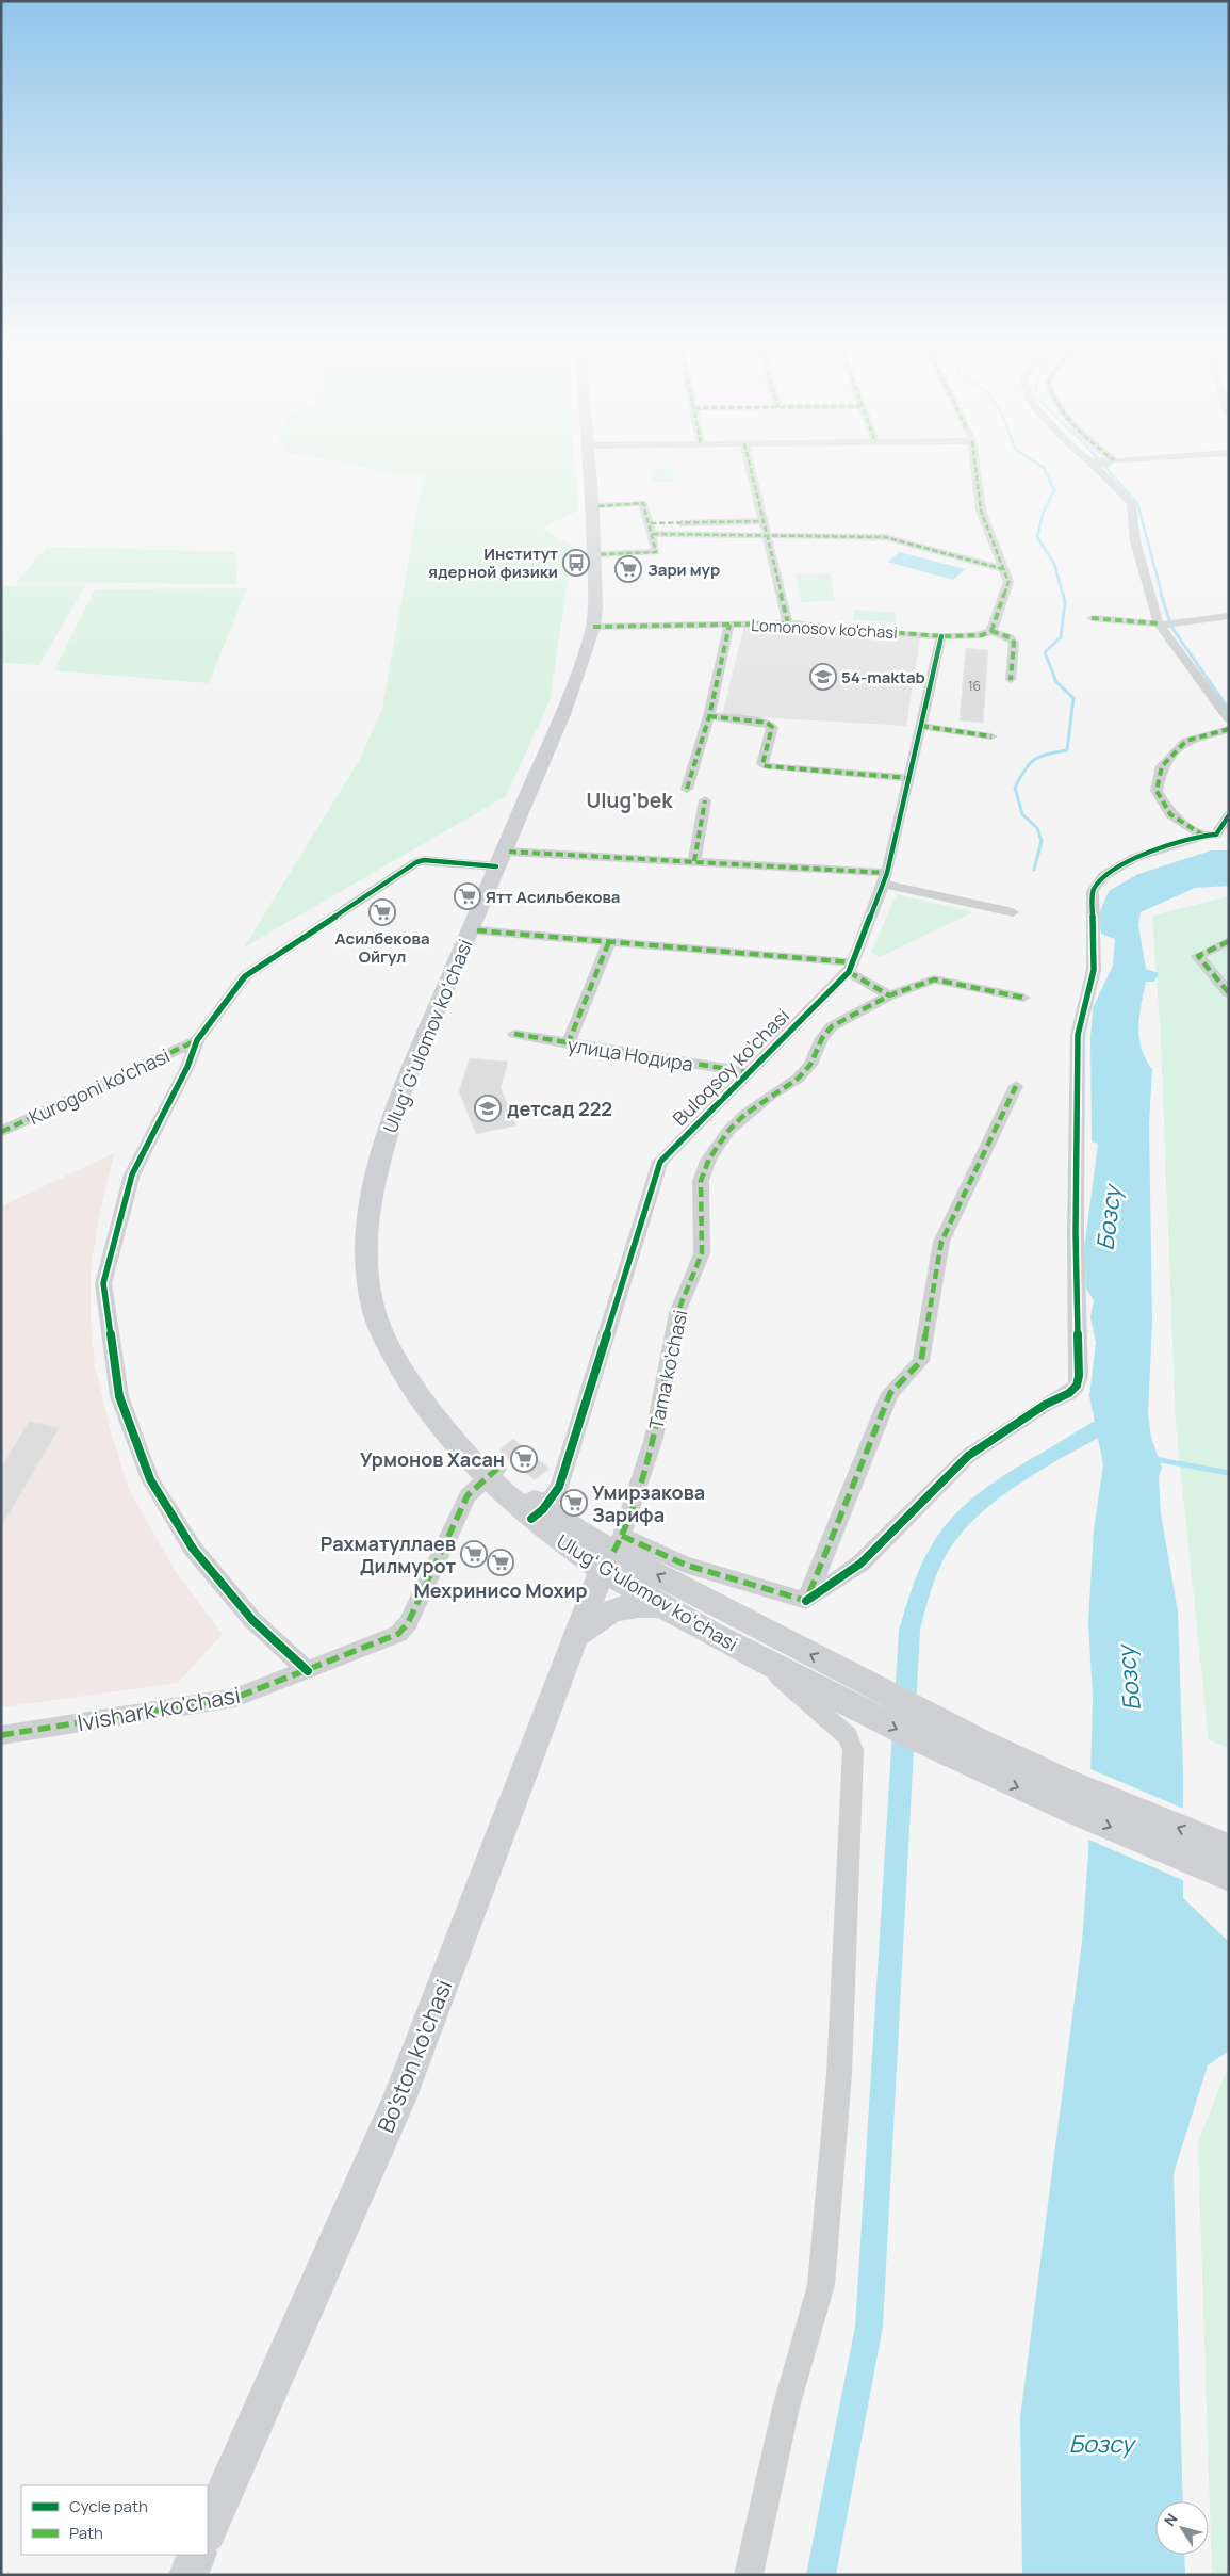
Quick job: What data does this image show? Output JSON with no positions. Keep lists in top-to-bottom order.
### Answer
{
  "streets": {
    "main road": ["Ulugʻ Gʻulomov koʻchasi", "Bo'ston ko'chasi"],
    "street": [
      "Lomonosov ko'chasi",
      "улица Нодира",
      "Buloqsoy ko'chasi",
      "Kurogoni ko'chasi",
      "Tama ko'chasi",
      "Ivishark ko'chasi"
    ]
  },
  "crossings": [
    ["Lomonosov ko'chasi", "Ulugʻ Gʻulomov koʻchasi"],
    ["Lomonosov ko'chasi", "Buloqsoy ko'chasi"],
    ["Ulugʻ Gʻulomov koʻchasi", "Buloqsoy ko'chasi"],
    ["Ulugʻ Gʻulomov koʻchasi", "Tama ko'chasi"],
    ["Ulugʻ Gʻulomov koʻchasi", "Ivishark ko'chasi"],
    ["Ulugʻ Gʻulomov koʻchasi", "Bo'ston ko'chasi"],
    ["улица Нодира", "Buloqsoy ko'chasi"],
    ["Tama ko'chasi", "Bo'ston ko'chasi"]
  ],
  "districts": ["Ulug'bek"],
  "water": ["Бозсу"],
  "places": {
    "bus stop": ["Институт ядерной физики"],
    "supermarket": [
      "Зари мур",
      "Ятт Асильбекова",
      "Асилбекова Ойгул",
      "Урмонов Хасан",
      "Умирзакова Зарифа",
      "Рахматуллаев Дилмурот",
      "Мехринисо Мохир"
    ],
    "school or university": ["54-maktab", "детсад 222"]
  },
  "house_numbers": ["16"],
  "legend": ["Cycle path", "Path"],
  "north": "top left"
}
